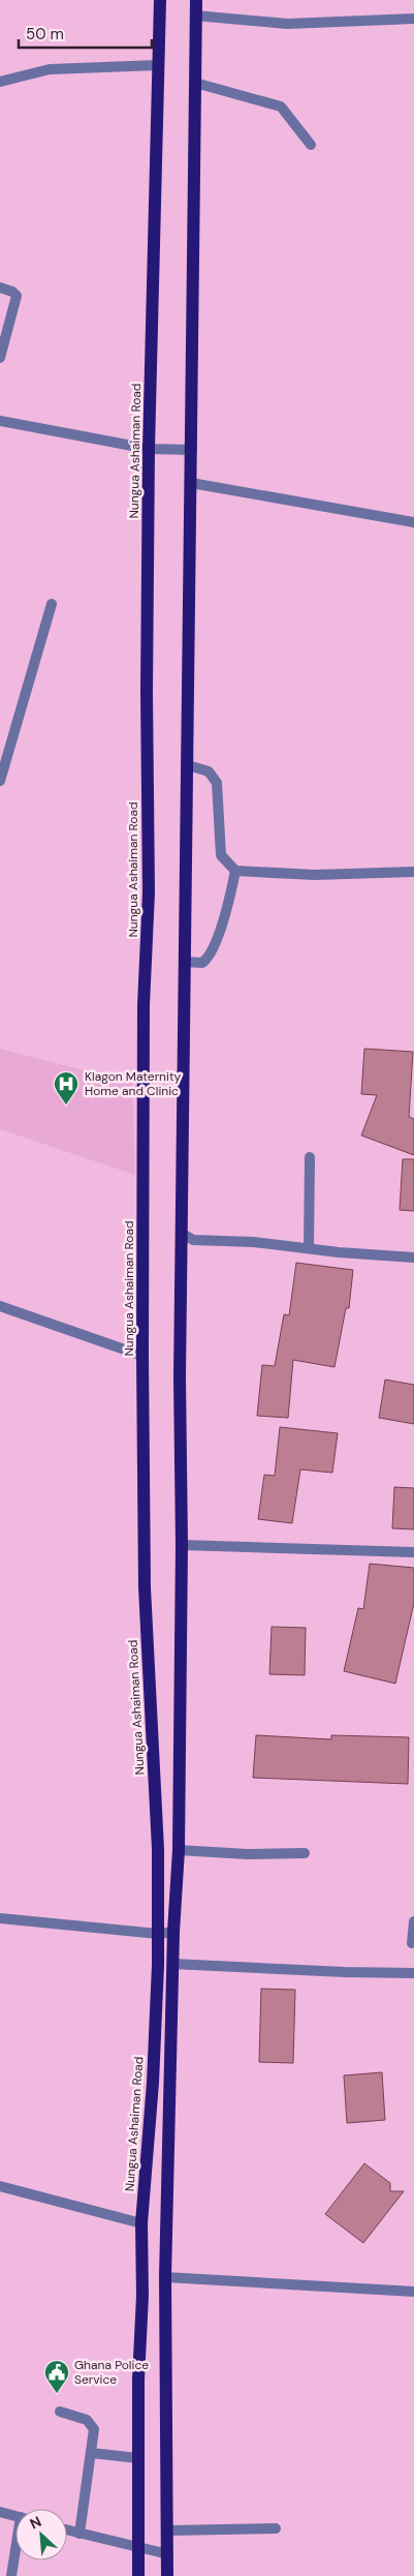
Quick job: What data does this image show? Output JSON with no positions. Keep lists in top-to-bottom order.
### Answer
{
  "streets": {
    "main road": ["Nungua Ashaiman Road"]
  },
  "places": {
    "hospital": ["Klagon Maternity Home and Clinic"],
    "public building": ["Ghana Police Service"]
  },
  "scale_bar": "50 m",
  "north": "top left"
}
